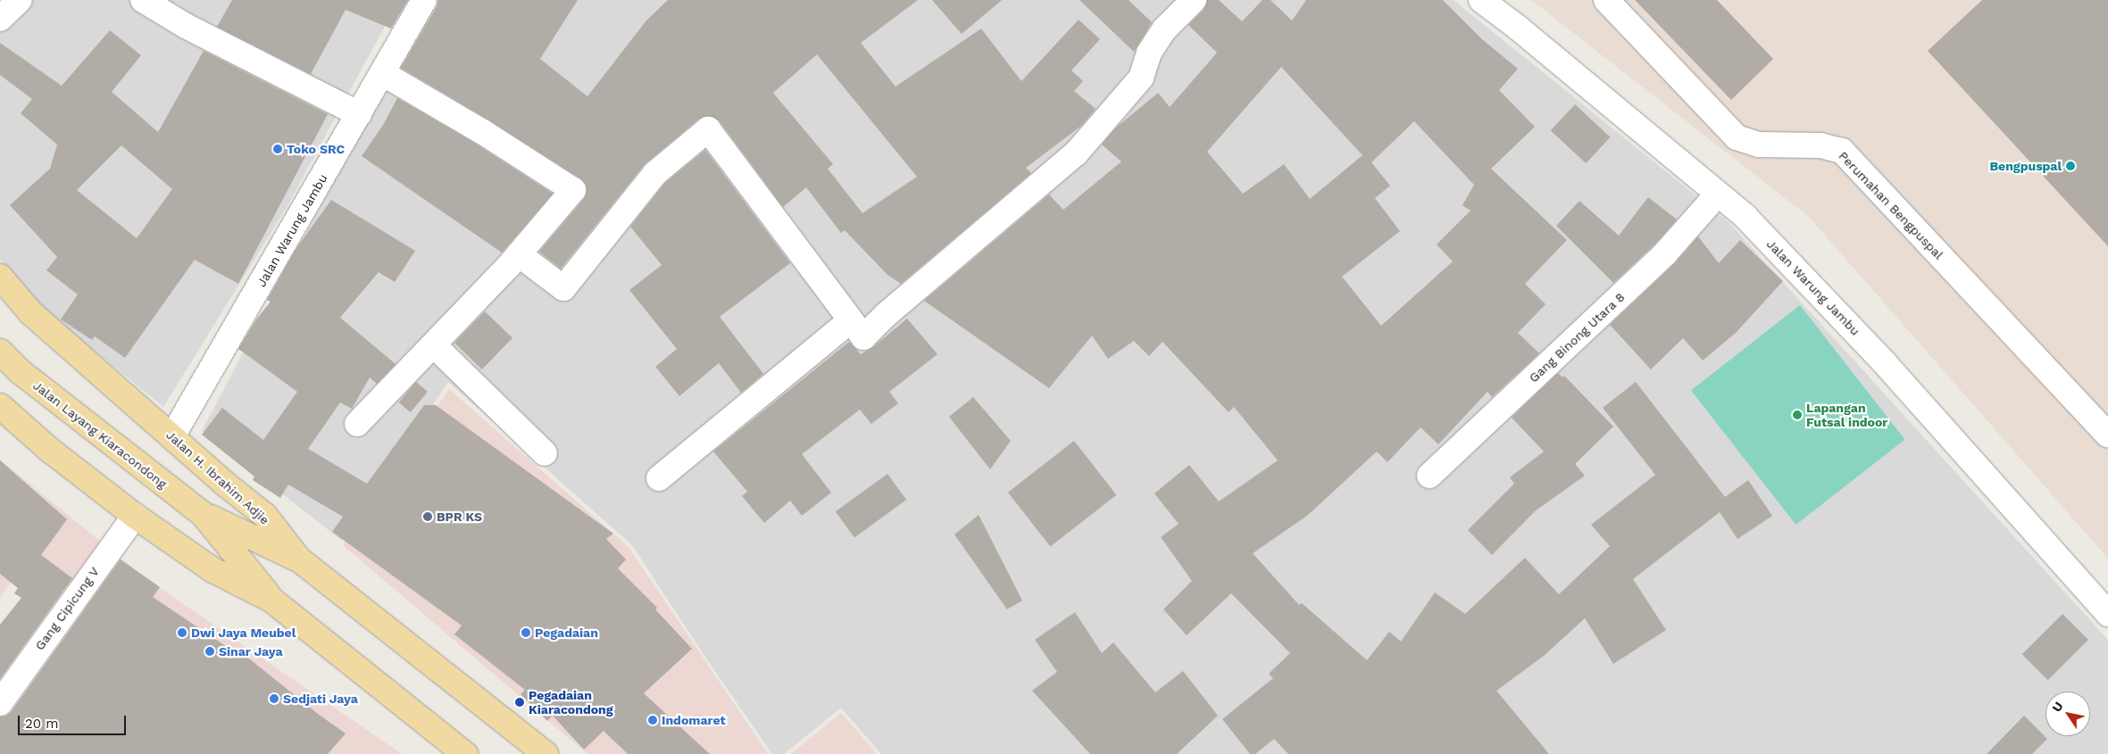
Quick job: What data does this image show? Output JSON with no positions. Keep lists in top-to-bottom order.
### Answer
{
  "streets": {
    "main road": ["Jalan Layang Kiaracondong", "Jalan H. Ibrahim Adjie"],
    "street": [
      "Perumahan Bengpuspal",
      "Jalan Warung Jambu",
      "Gang Binong Utara 8",
      "Gang Cipicung V"
    ]
  },
  "crossings": [
    ["Jalan Warung Jambu", "Gang Binong Utara 8"],
    ["Jalan Warung Jambu", "Jalan H. Ibrahim Adjie"],
    ["Jalan Layang Kiaracondong", "Jalan H. Ibrahim Adjie"]
  ],
  "places": [
    "Toko SRC",
    "Bengpuspal",
    "Lapangan Futsal indoor",
    "BPR KS",
    "Dwi Jaya Meubel",
    "Pegadaian",
    "Sinar Jaya",
    "Sedjati Jaya",
    "Pegadaian Kiaracondong",
    "Indomaret"
  ],
  "scale_bar": "20 m",
  "north": "top left"
}
